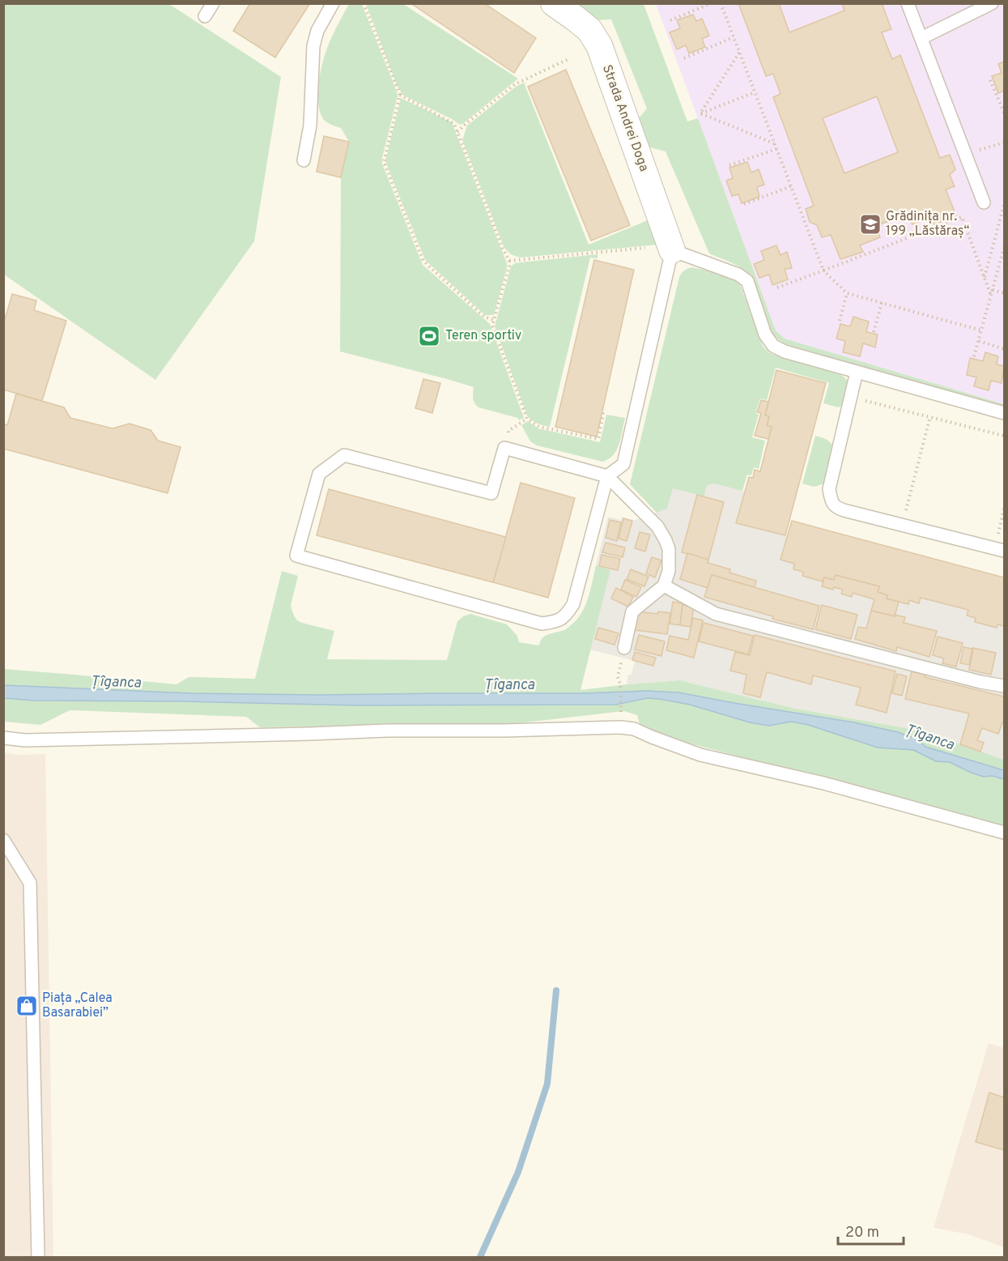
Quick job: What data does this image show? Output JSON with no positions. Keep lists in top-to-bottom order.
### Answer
{
  "streets": {
    "street": ["Strada Andrei Doga"]
  },
  "water": ["Țîganca"],
  "places": {
    "school or university": ["Grădinița nr. 199 „Lăstăraș“"],
    "sports": ["Teren sportiv"],
    "shop": ["Piața „Calea Basarabiei”"]
  },
  "scale_bar": "20 m"
}
